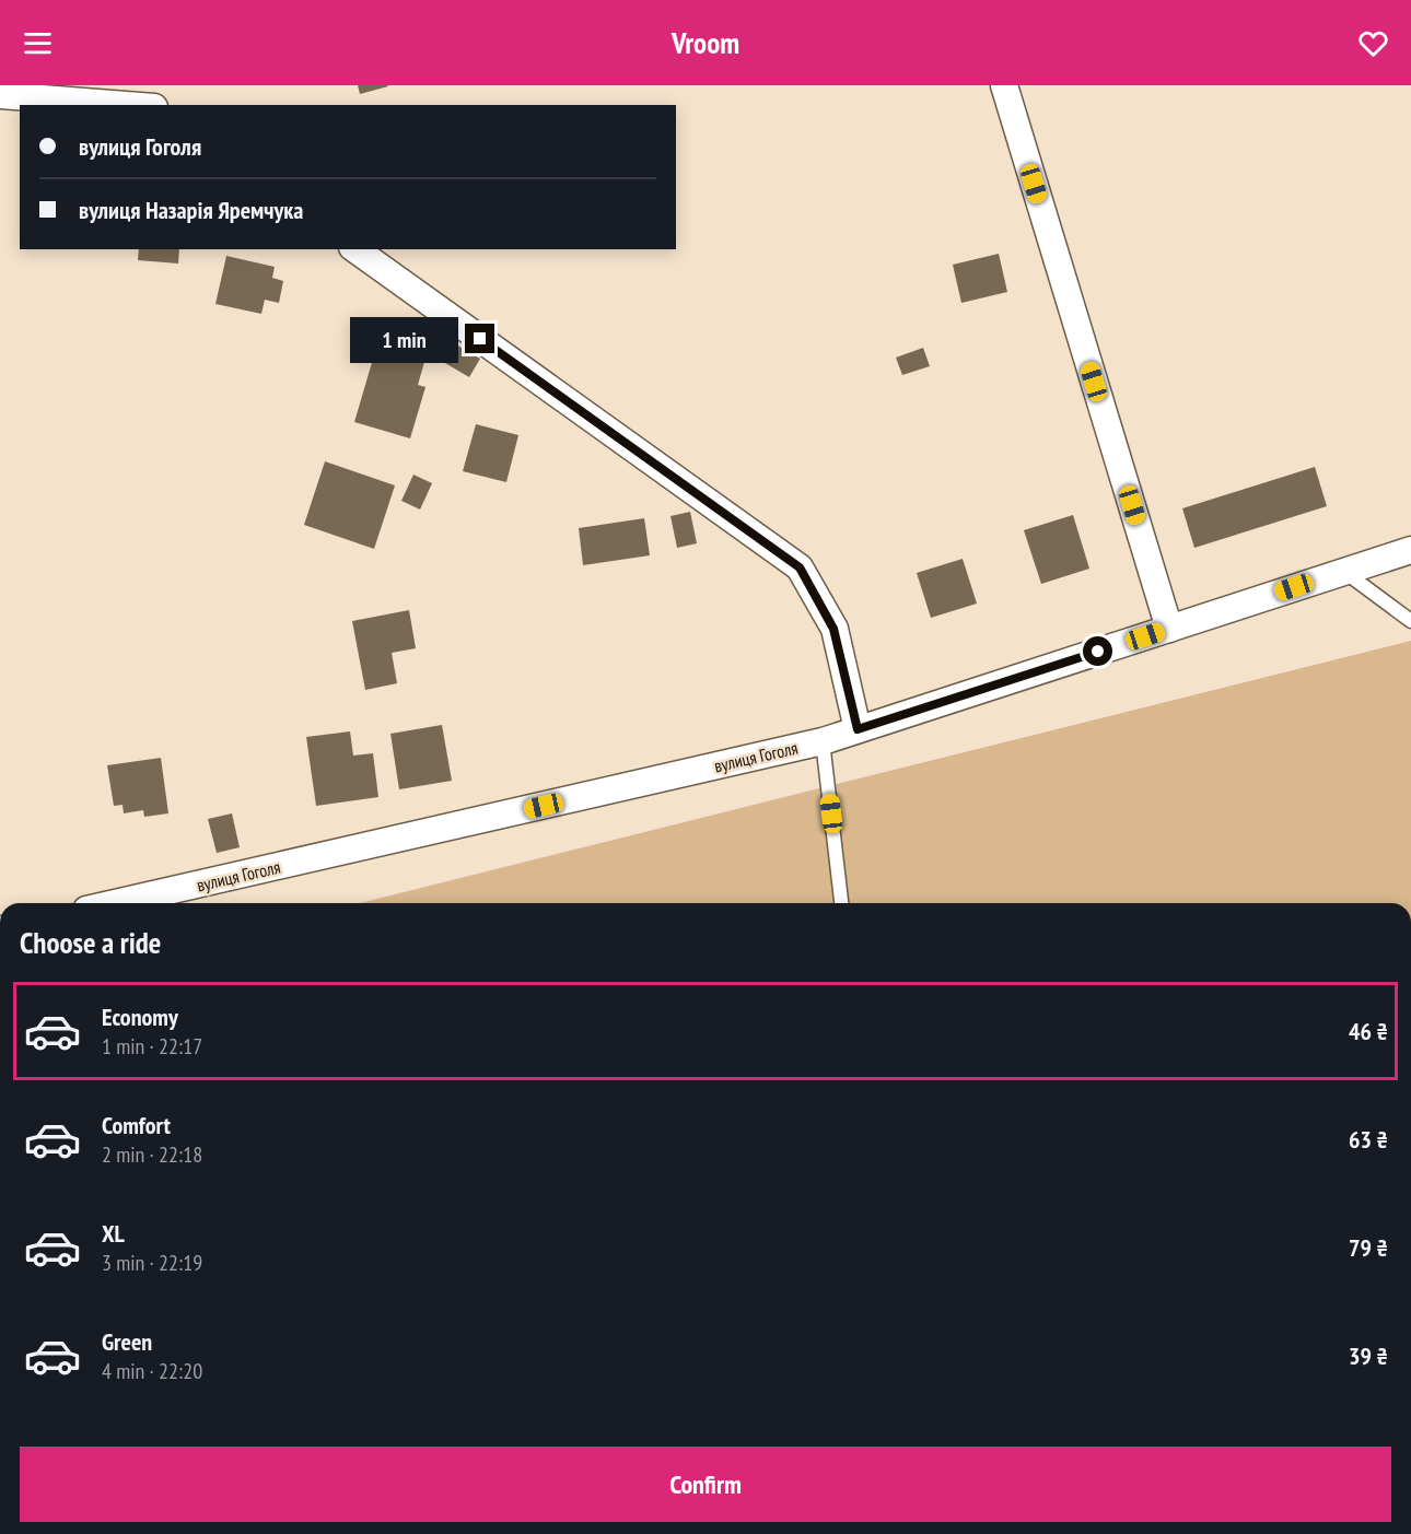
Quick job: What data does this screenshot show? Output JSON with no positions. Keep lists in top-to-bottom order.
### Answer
{
  "streets": {
    "street": ["вулиця Гоголя"]
  },
  "page": {
    "header": "Vroom",
    "banner": ["вулиця Гоголя", "вулиця Назарія Яремчука"],
    "bubble": "1 min",
    "heading": "Choose a ride",
    "list": [
      {
        "name": "Economy",
        "note": "1 min · 22:17",
        "value": "46 ₴"
      },
      {
        "name": "Comfort",
        "note": "2 min · 22:18",
        "value": "63 ₴"
      },
      {
        "name": "XL",
        "note": "3 min · 22:19",
        "value": "79 ₴"
      },
      {
        "name": "Green",
        "note": "4 min · 22:20",
        "value": "39 ₴"
      }
    ],
    "buttons": "Confirm"
  }
}
